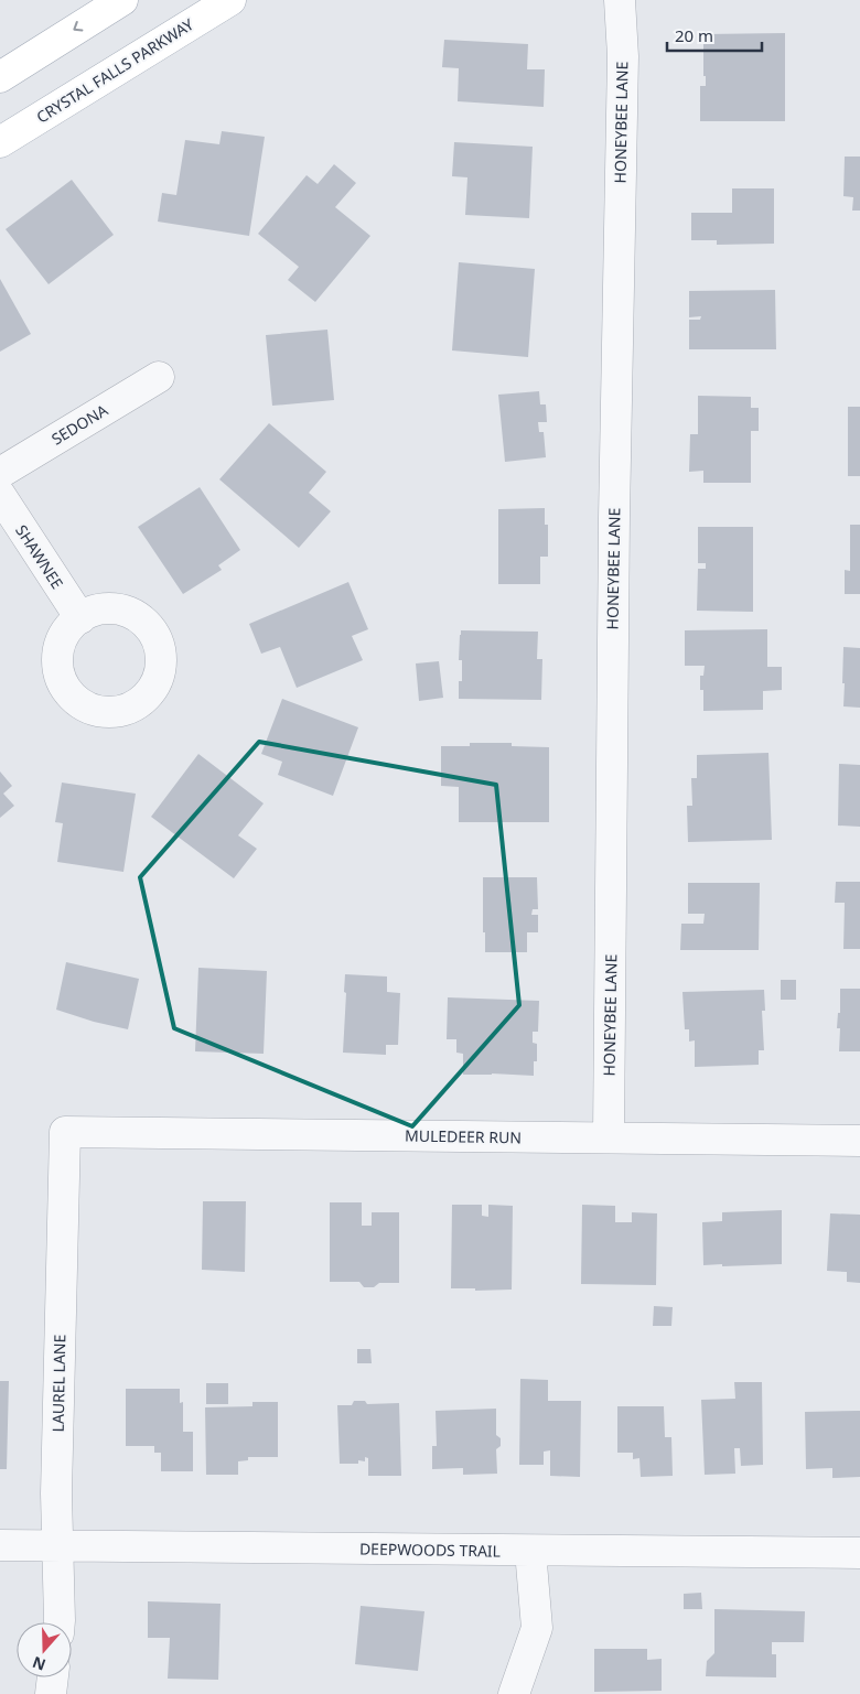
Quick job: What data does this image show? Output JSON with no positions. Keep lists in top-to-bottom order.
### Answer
{
  "streets": {
    "main road": ["CRYSTAL FALLS PARKWAY"],
    "street": [
      "HONEYBEE LANE",
      "SEDONA",
      "SHAWNEE",
      "MULEDEER RUN",
      "LAUREL LANE",
      "DEEPWOODS TRAIL"
    ]
  },
  "crossings": [
    ["HONEYBEE LANE", "MULEDEER RUN"],
    ["MULEDEER RUN", "LAUREL LANE"],
    ["LAUREL LANE", "DEEPWOODS TRAIL"]
  ],
  "scale_bar": "20 m",
  "north": "bottom"
}
